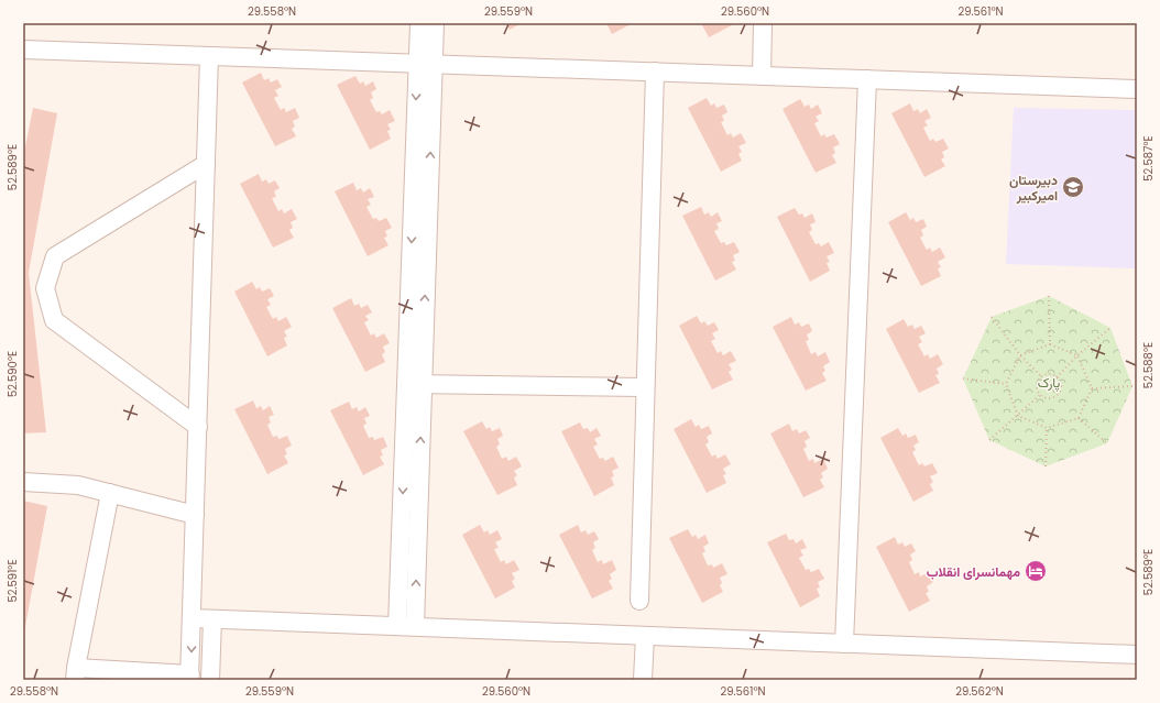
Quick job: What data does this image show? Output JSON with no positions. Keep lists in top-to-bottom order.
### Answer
{
  "parks": ["پارک"],
  "places": {
    "school or university": ["دبیرستان امیرکبیر"],
    "hotel": ["مهمانسرای انقلاب"]
  },
  "coordinates": [
    "29.558°N",
    "29.559°N",
    "29.560°N",
    "29.561°N",
    "52.587°E",
    "52.589°E",
    "52.588°E",
    "52.590°E",
    "52.591°E",
    "29.562°N"
  ]
}
